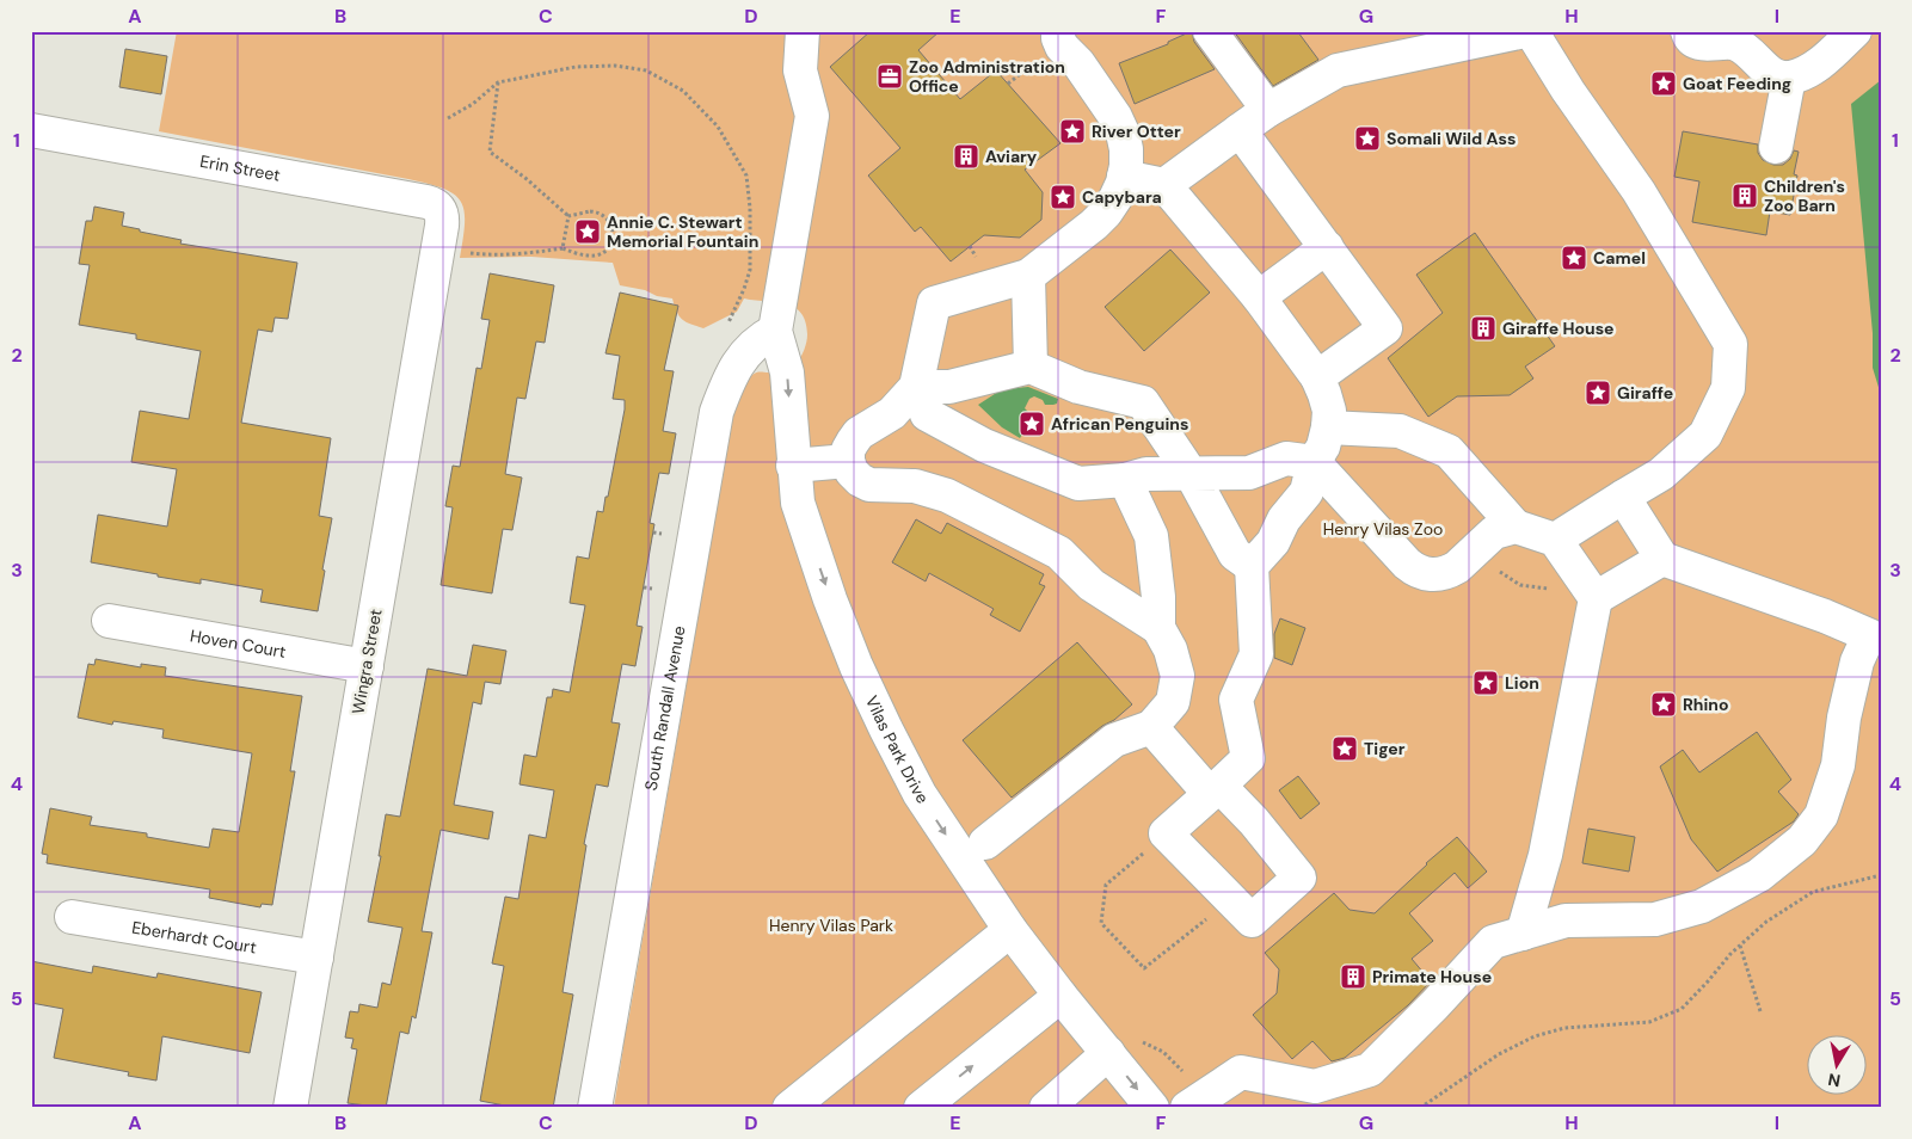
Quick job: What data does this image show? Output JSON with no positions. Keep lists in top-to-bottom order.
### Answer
{
  "streets": {
    "street": [
      "Erin Street",
      "Hoven Court",
      "Wingra Street",
      "South Randall Avenue",
      "Vilas Park Drive",
      "Eberhardt Court"
    ]
  },
  "crossings": [
    ["Erin Street", "Wingra Street"],
    ["Hoven Court", "Wingra Street"],
    ["Wingra Street", "Eberhardt Court"],
    ["South Randall Avenue", "Vilas Park Drive"]
  ],
  "one_way": ["Vilas Park Drive"],
  "parks": ["Henry Vilas Zoo", "Henry Vilas Park"],
  "places": {
    "office": ["Zoo Administration Office"],
    "place": [
      "Goat Feeding",
      "River Otter",
      "Somali Wild Ass",
      "Capybara",
      "Annie C. Stewart Memorial Fountain",
      "Camel",
      "Giraffe",
      "African Penguins",
      "Lion",
      "Rhino",
      "Tiger"
    ],
    "building": [
      "Aviary",
      "Children's Zoo Barn",
      "Giraffe House",
      "Primate House"
    ]
  },
  "north": "bottom",
  "grid": {
    "columns": [
      "A",
      "B",
      "C",
      "D",
      "E",
      "F",
      "G",
      "H",
      "I"
    ],
    "rows": [
      "1",
      "2",
      "3",
      "4",
      "5"
    ]
  }
}
